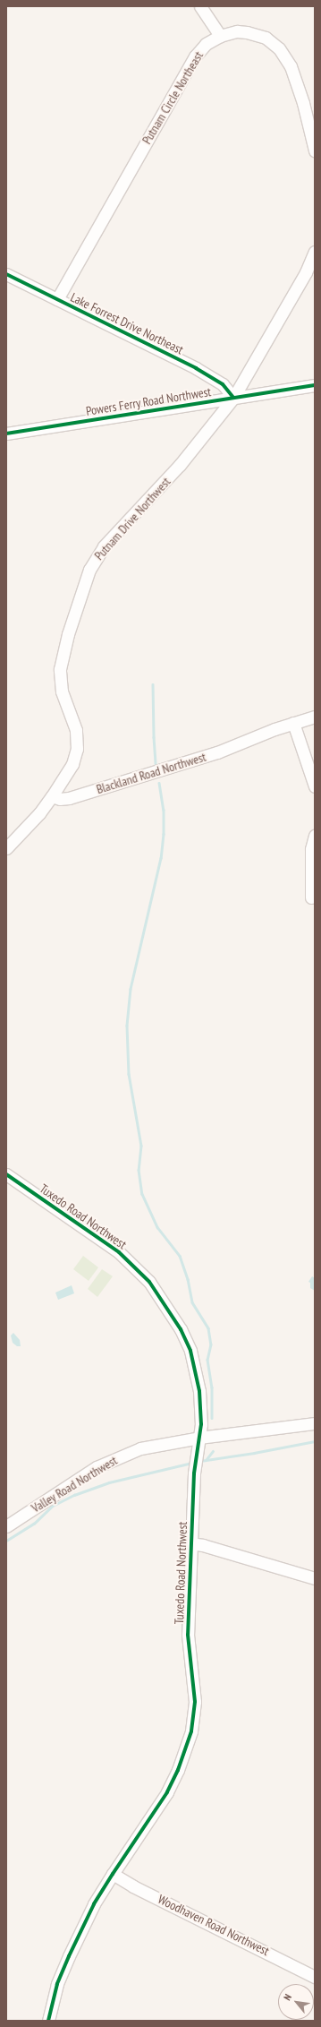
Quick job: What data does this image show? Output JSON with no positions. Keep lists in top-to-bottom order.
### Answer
{
  "streets": {
    "street": [
      "Putnam Circle Northeast",
      "Lake Forrest Drive Northeast",
      "Powers Ferry Road Northwest",
      "Putnam Drive Northwest",
      "Blackland Road Northwest",
      "Tuxedo Road Northwest",
      "Valley Road Northwest",
      "Woodhaven Road Northwest"
    ]
  },
  "crossings": [
    ["Putnam Circle Northeast", "Lake Forrest Drive Northeast"],
    ["Lake Forrest Drive Northeast", "Powers Ferry Road Northwest"],
    ["Lake Forrest Drive Northeast", "Putnam Drive Northwest"],
    ["Powers Ferry Road Northwest", "Putnam Drive Northwest"],
    ["Putnam Drive Northwest", "Blackland Road Northwest"],
    ["Tuxedo Road Northwest", "Valley Road Northwest"],
    ["Tuxedo Road Northwest", "Woodhaven Road Northwest"]
  ],
  "north": "top left"
}
